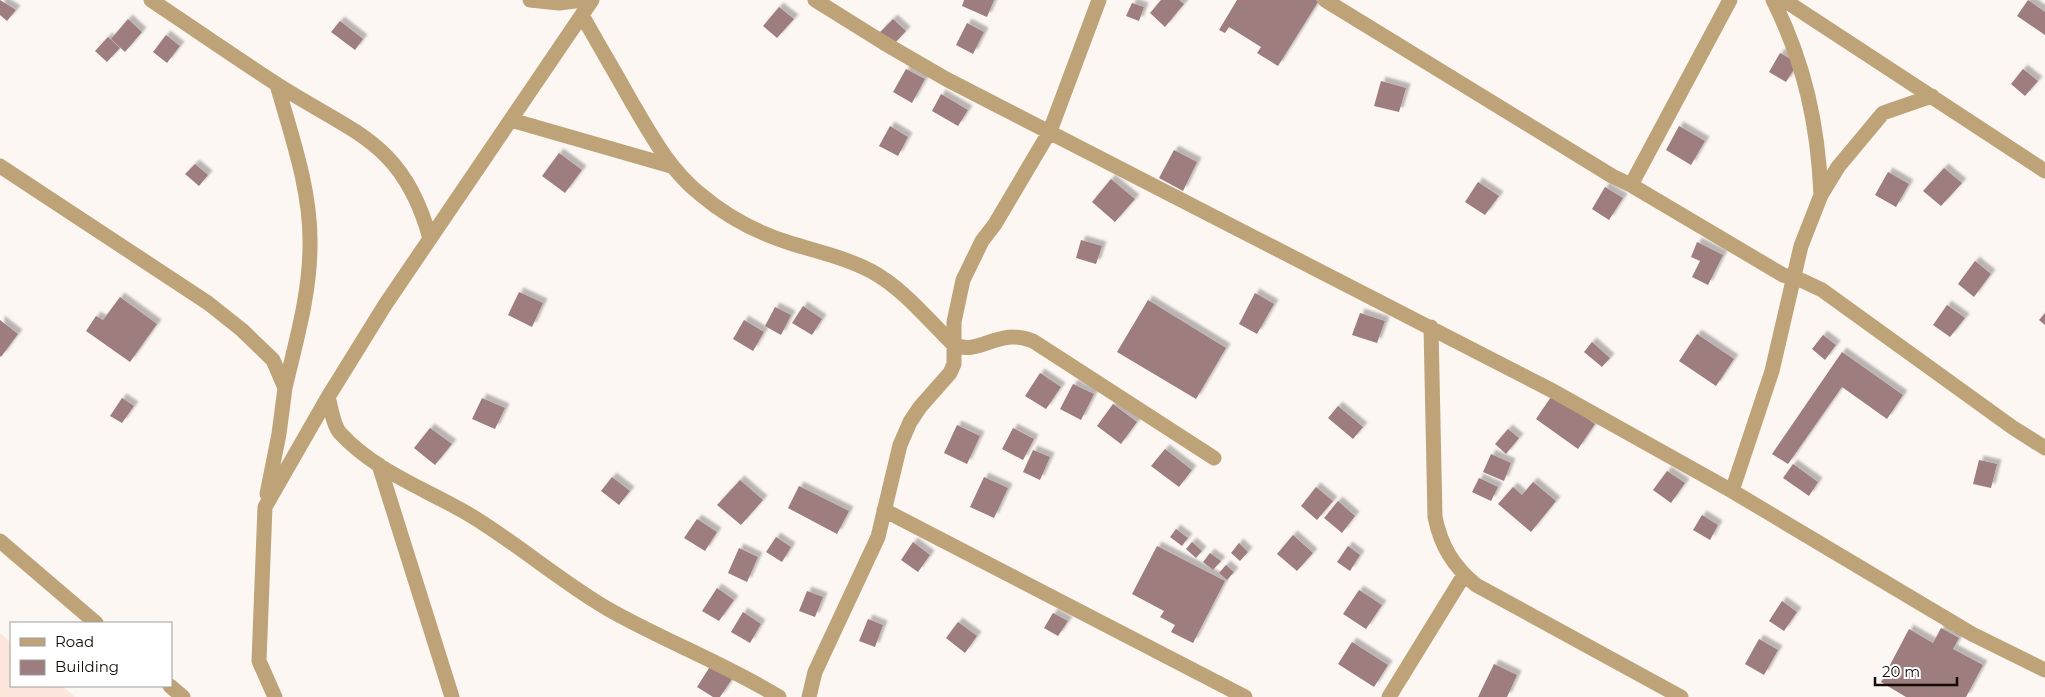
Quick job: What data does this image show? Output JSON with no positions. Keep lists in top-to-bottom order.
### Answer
{
  "legend": ["Road", "Building"],
  "scale_bar": "20 m"
}
